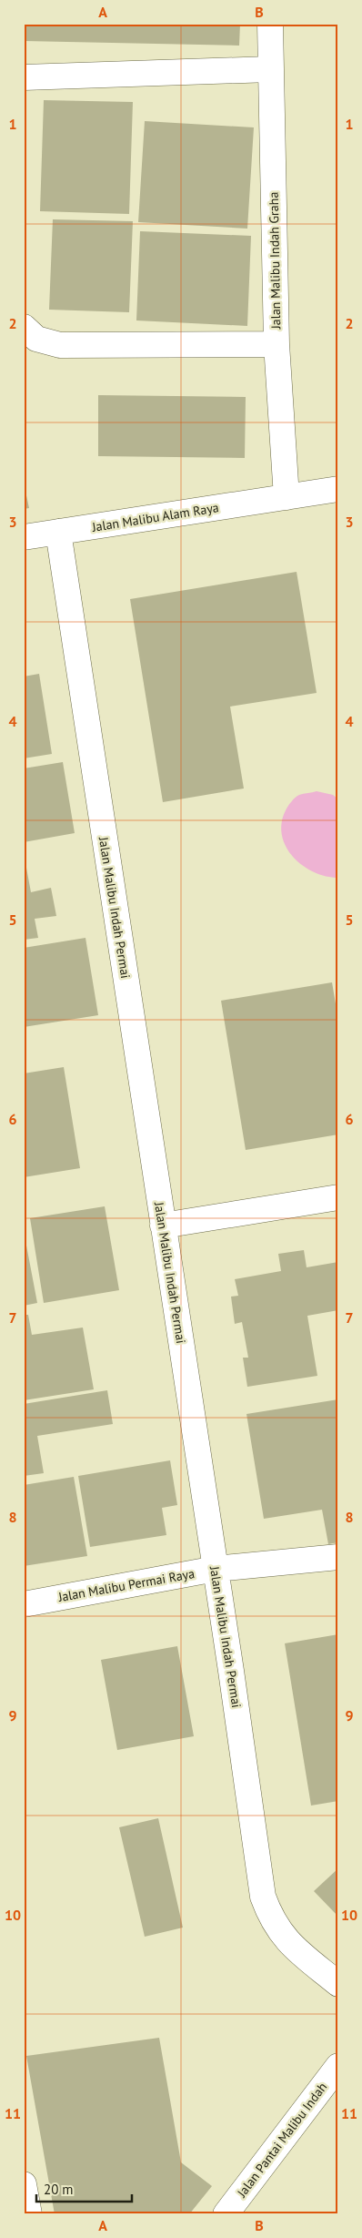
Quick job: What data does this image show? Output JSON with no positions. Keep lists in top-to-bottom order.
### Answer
{
  "streets": {
    "street": [
      "Jalan Malibu Indah Graha",
      "Jalan Malibu Alam Raya",
      "Jalan Malibu Indah Permai",
      "Jalan Malibu Permai Raya",
      "Jalan Pantai Malibu Indah"
    ]
  },
  "crossings": [
    ["Jalan Malibu Indah Graha", "Jalan Malibu Alam Raya"],
    ["Jalan Malibu Alam Raya", "Jalan Malibu Indah Permai"],
    ["Jalan Malibu Indah Permai", "Jalan Malibu Permai Raya"]
  ],
  "scale_bar": "20 m",
  "grid": {
    "columns": ["A", "B"],
    "rows": [
      "1",
      "2",
      "3",
      "4",
      "5",
      "6",
      "7",
      "8",
      "9",
      "10",
      "11"
    ]
  }
}
